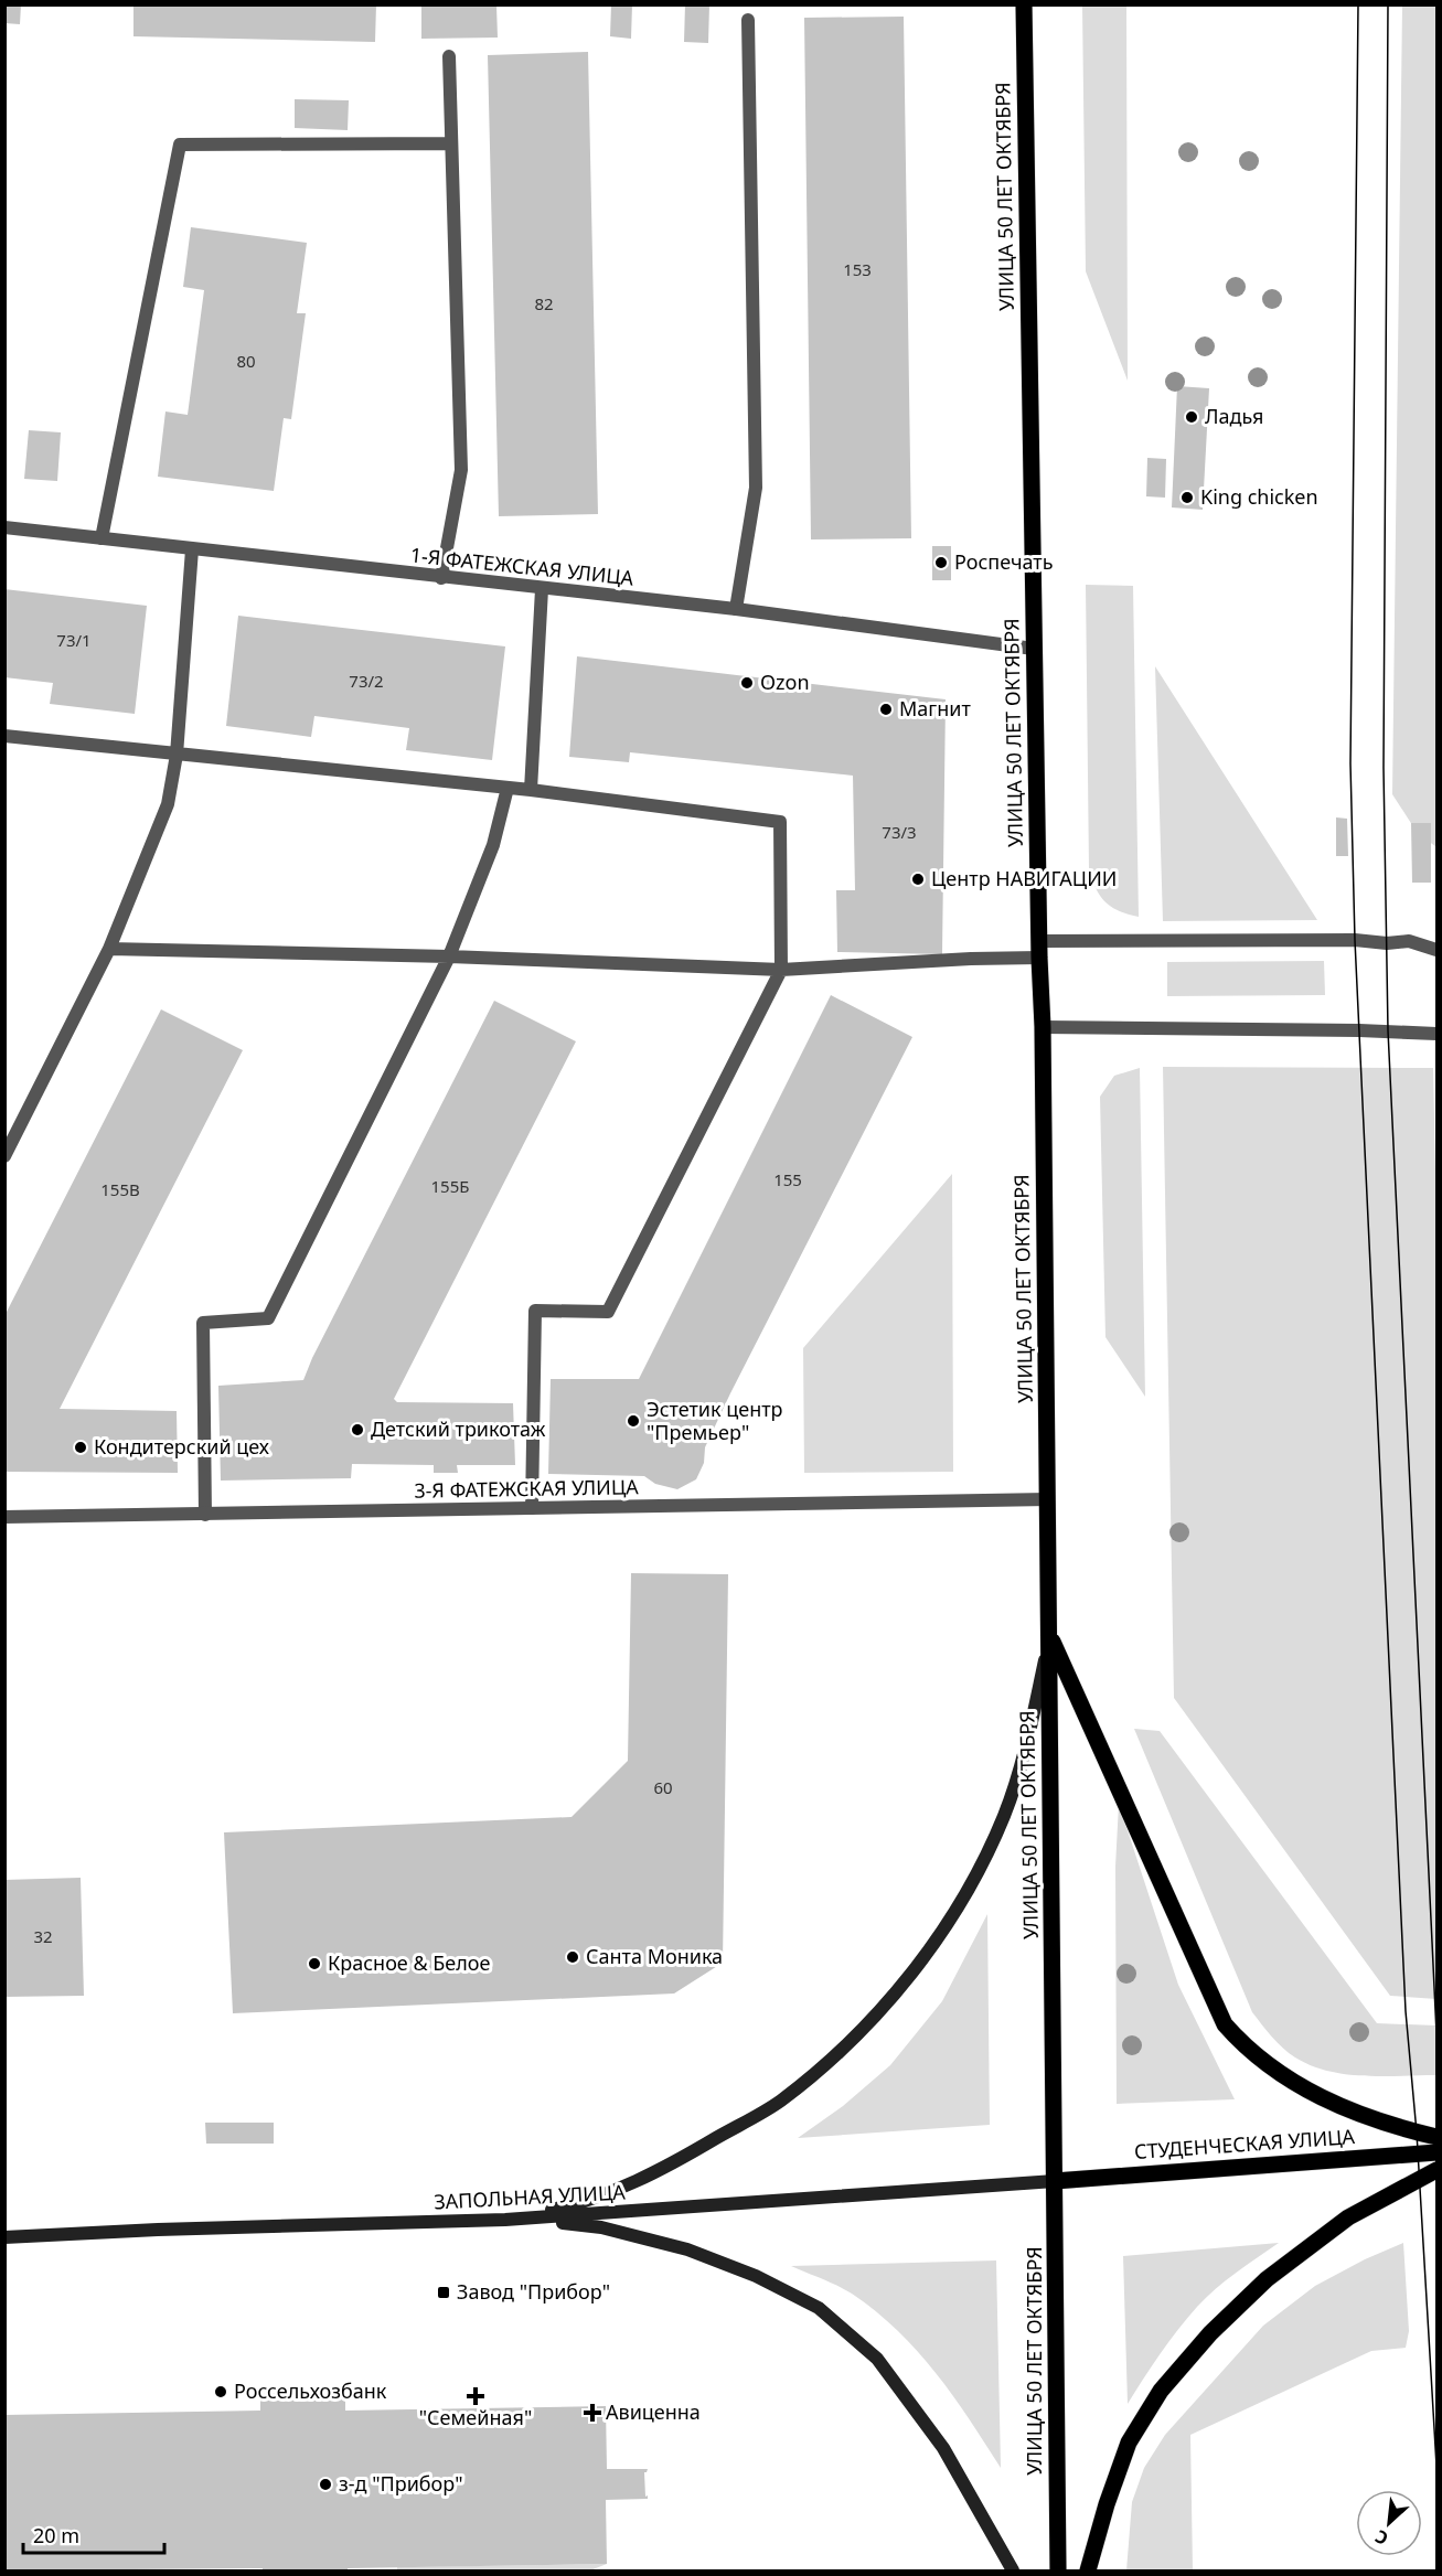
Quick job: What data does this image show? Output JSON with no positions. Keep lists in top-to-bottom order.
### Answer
{
  "streets": {
    "main road": ["УЛИЦА 50 ЛЕТ ОКТЯБРЯ", "СТУДЕНЧЕСКАЯ УЛИЦА", "ЗАПОЛЬНАЯ УЛИЦА"],
    "street": ["1-Я ФАТЕЖСКАЯ УЛИЦА", "3-Я ФАТЕЖСКАЯ УЛИЦА"]
  },
  "crossings": [
    ["УЛИЦА 50 ЛЕТ ОКТЯБРЯ", "1-Я ФАТЕЖСКАЯ УЛИЦА"],
    ["УЛИЦА 50 ЛЕТ ОКТЯБРЯ", "3-Я ФАТЕЖСКАЯ УЛИЦА"],
    ["УЛИЦА 50 ЛЕТ ОКТЯБРЯ", "СТУДЕНЧЕСКАЯ УЛИЦА"],
    ["УЛИЦА 50 ЛЕТ ОКТЯБРЯ", "ЗАПОЛЬНАЯ УЛИЦА"],
    ["СТУДЕНЧЕСКАЯ УЛИЦА", "ЗАПОЛЬНАЯ УЛИЦА"]
  ],
  "places": {
    "other": [
      "Ладья",
      "King chicken",
      "Роспечать",
      "Ozon",
      "Магнит",
      "Центр НАВИГАЦИИ",
      "Эстетик центр \"Премьер\"",
      "Детский трикотаж",
      "Кондитерский цех",
      "Санта Моника",
      "Красное & Белое",
      "Россельхозбанк",
      "з-д \"Прибор\""
    ],
    "transit": ["Завод \"Прибор\""],
    "health": ["\"Семейная\"", "Авиценна"]
  },
  "house_numbers": [
    "153",
    "82",
    "80",
    "73/1",
    "73/2",
    "73/3",
    "155",
    "155Б",
    "155В",
    "60",
    "32"
  ],
  "scale_bar": "20 m",
  "north": "bottom left"
}
